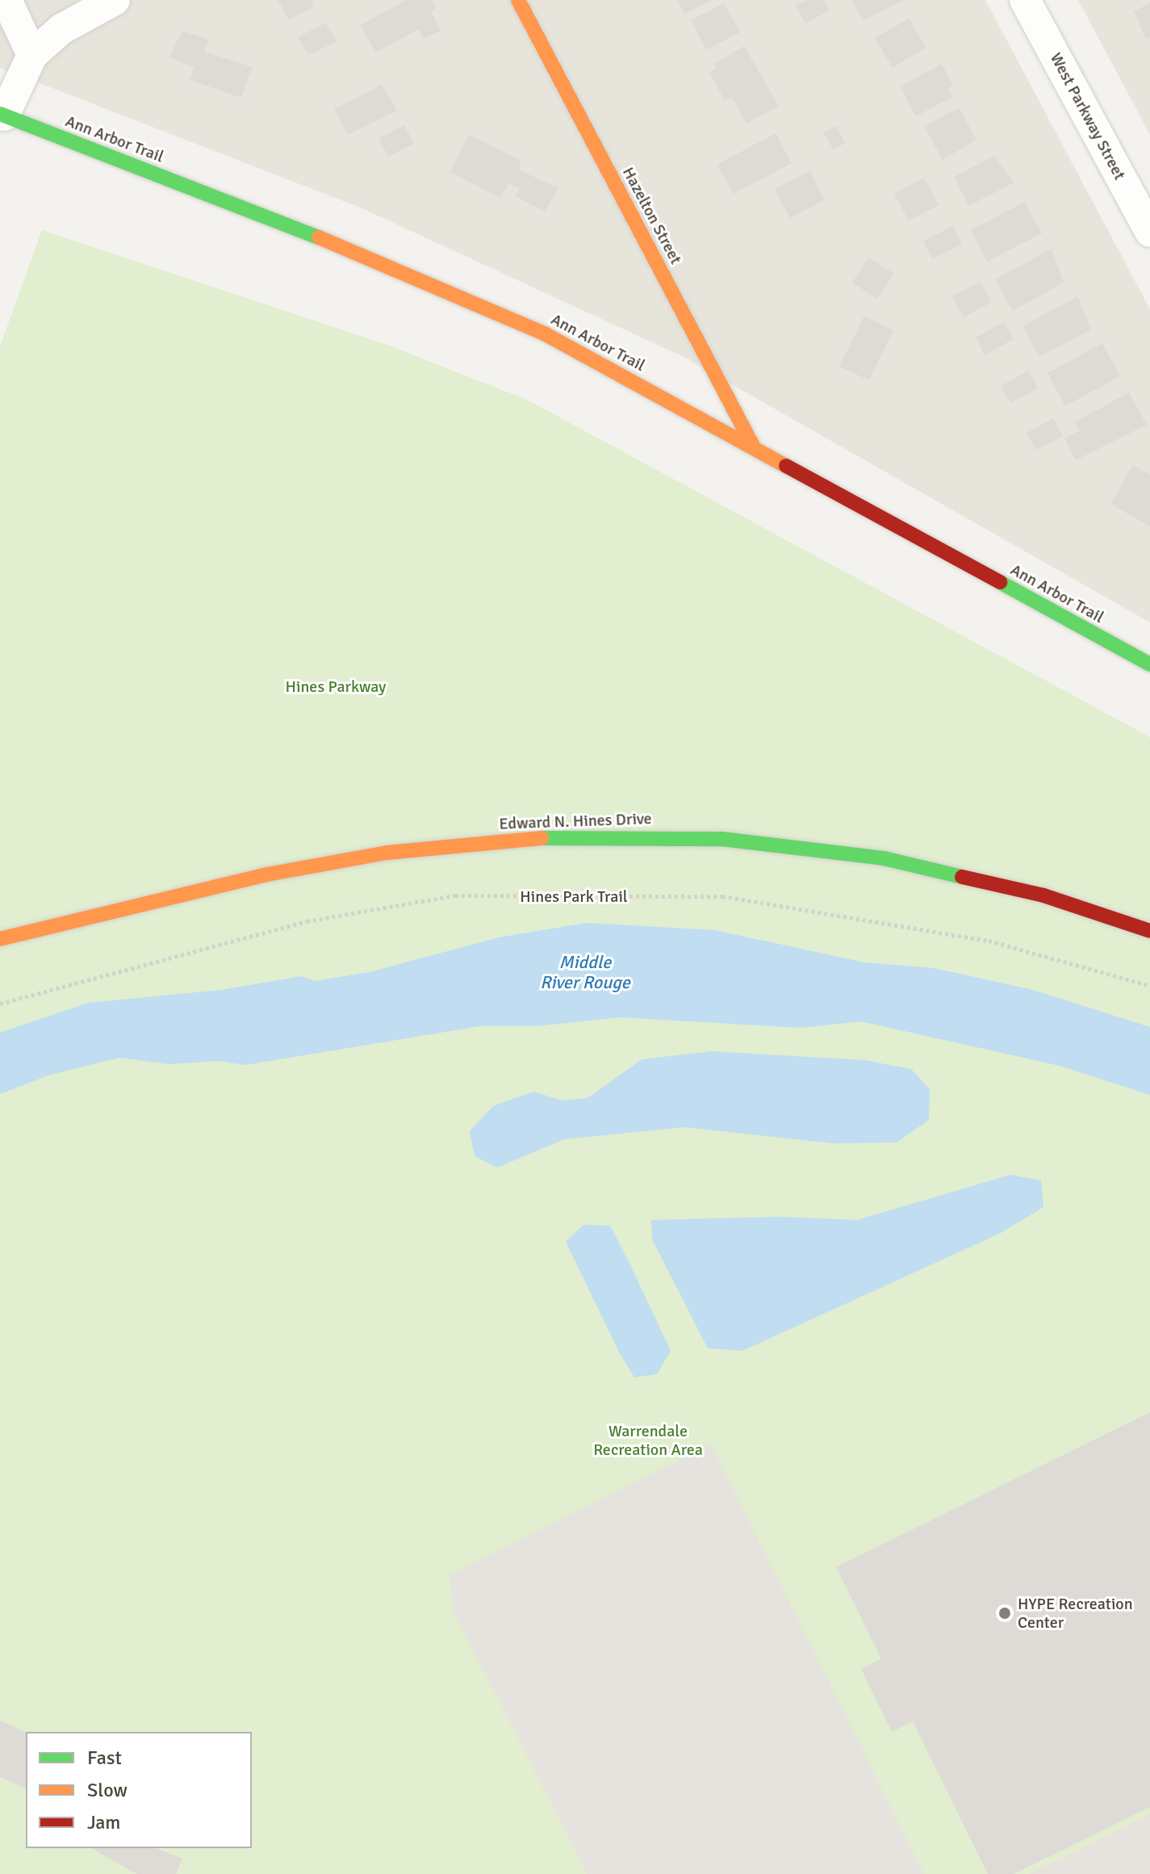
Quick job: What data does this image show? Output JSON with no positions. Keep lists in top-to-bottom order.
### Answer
{
  "streets": {
    "street": [
      "West Parkway Street",
      "Ann Arbor Trail",
      "Hazelton Street",
      "Edward N. Hines Drive"
    ],
    "path": ["Hines Park Trail"]
  },
  "crossings": [
    ["Ann Arbor Trail", "Hazelton Street"]
  ],
  "water": ["Middle River Rouge"],
  "parks": ["Hines Parkway", "Warrendale Recreation Area"],
  "places": ["HYPE Recreation Center"],
  "legend": ["Fast", "Slow", "Jam"]
}
